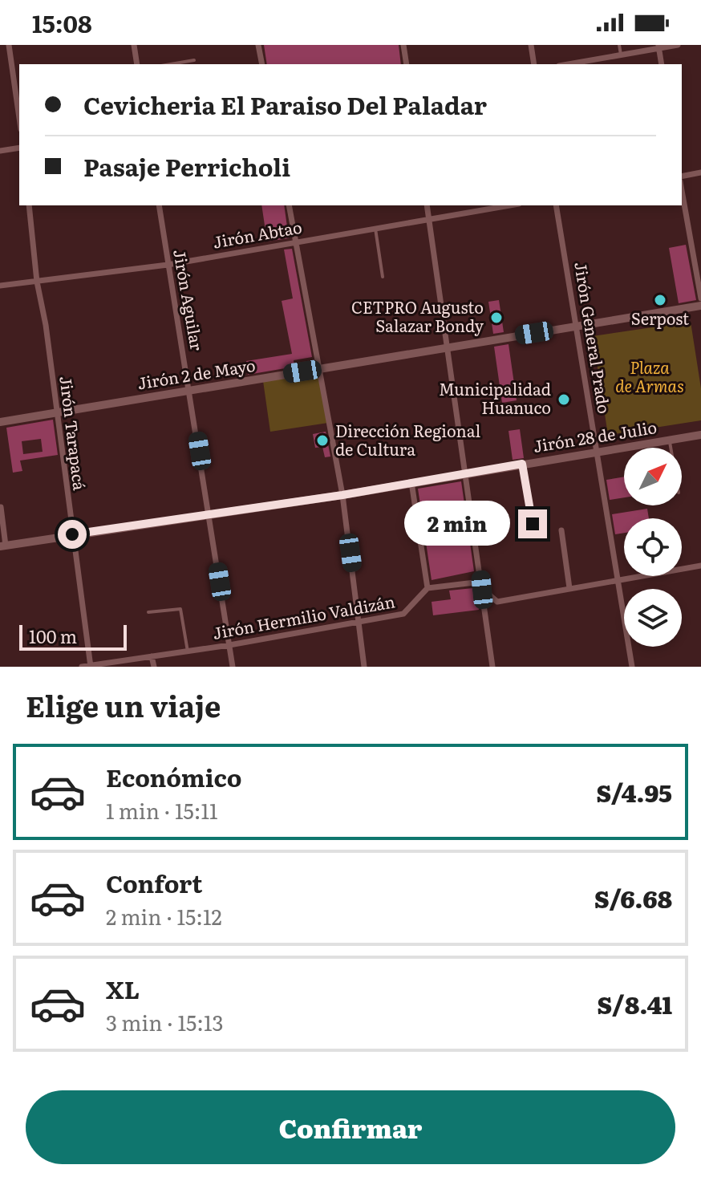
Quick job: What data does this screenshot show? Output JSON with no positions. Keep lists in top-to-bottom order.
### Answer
{
  "streets": {
    "street": [
      "Jirón Abtao",
      "Jirón Aguilar",
      "Jirón General Prado",
      "Jirón 2 de Mayo",
      "Jirón Tarapacá",
      "Jirón 28 de Julio",
      "Jirón Hermilio Valdizán"
    ]
  },
  "crossings": [
    ["Jirón Abtao", "Jirón Aguilar"],
    ["Jirón Abtao", "Jirón Tarapacá"],
    ["Jirón Aguilar", "Jirón 2 de Mayo"],
    ["Jirón Aguilar", "Jirón 28 de Julio"],
    ["Jirón Aguilar", "Jirón Hermilio Valdizán"],
    ["Jirón General Prado", "Jirón 2 de Mayo"],
    ["Jirón General Prado", "Jirón 28 de Julio"],
    ["Jirón 2 de Mayo", "Jirón Tarapacá"],
    ["Jirón Tarapacá", "Jirón 28 de Julio"],
    ["Jirón Tarapacá", "Jirón Hermilio Valdizán"]
  ],
  "parks": ["Plaza de Armas"],
  "places": [
    "Serpost",
    "CETPRO Augusto Salazar Bondy",
    "Municipalidad Huanuco",
    "Dirección Regional de Cultura"
  ],
  "scale_bar": "100 m",
  "north": "top right",
  "page": {
    "status": "15:08",
    "banner": ["Cevicheria El Paraiso Del Paladar", "Pasaje Perricholi"],
    "bubble": "2 min",
    "scale": "100 m",
    "heading": "Elige un viaje",
    "list": [
      {
        "name": "Económico",
        "note": "1 min · 15:11",
        "value": "S/4.95"
      },
      {
        "name": "Confort",
        "note": "2 min · 15:12",
        "value": "S/6.68"
      },
      {
        "name": "XL",
        "note": "3 min · 15:13",
        "value": "S/8.41"
      }
    ],
    "buttons": "Confirmar"
  }
}
